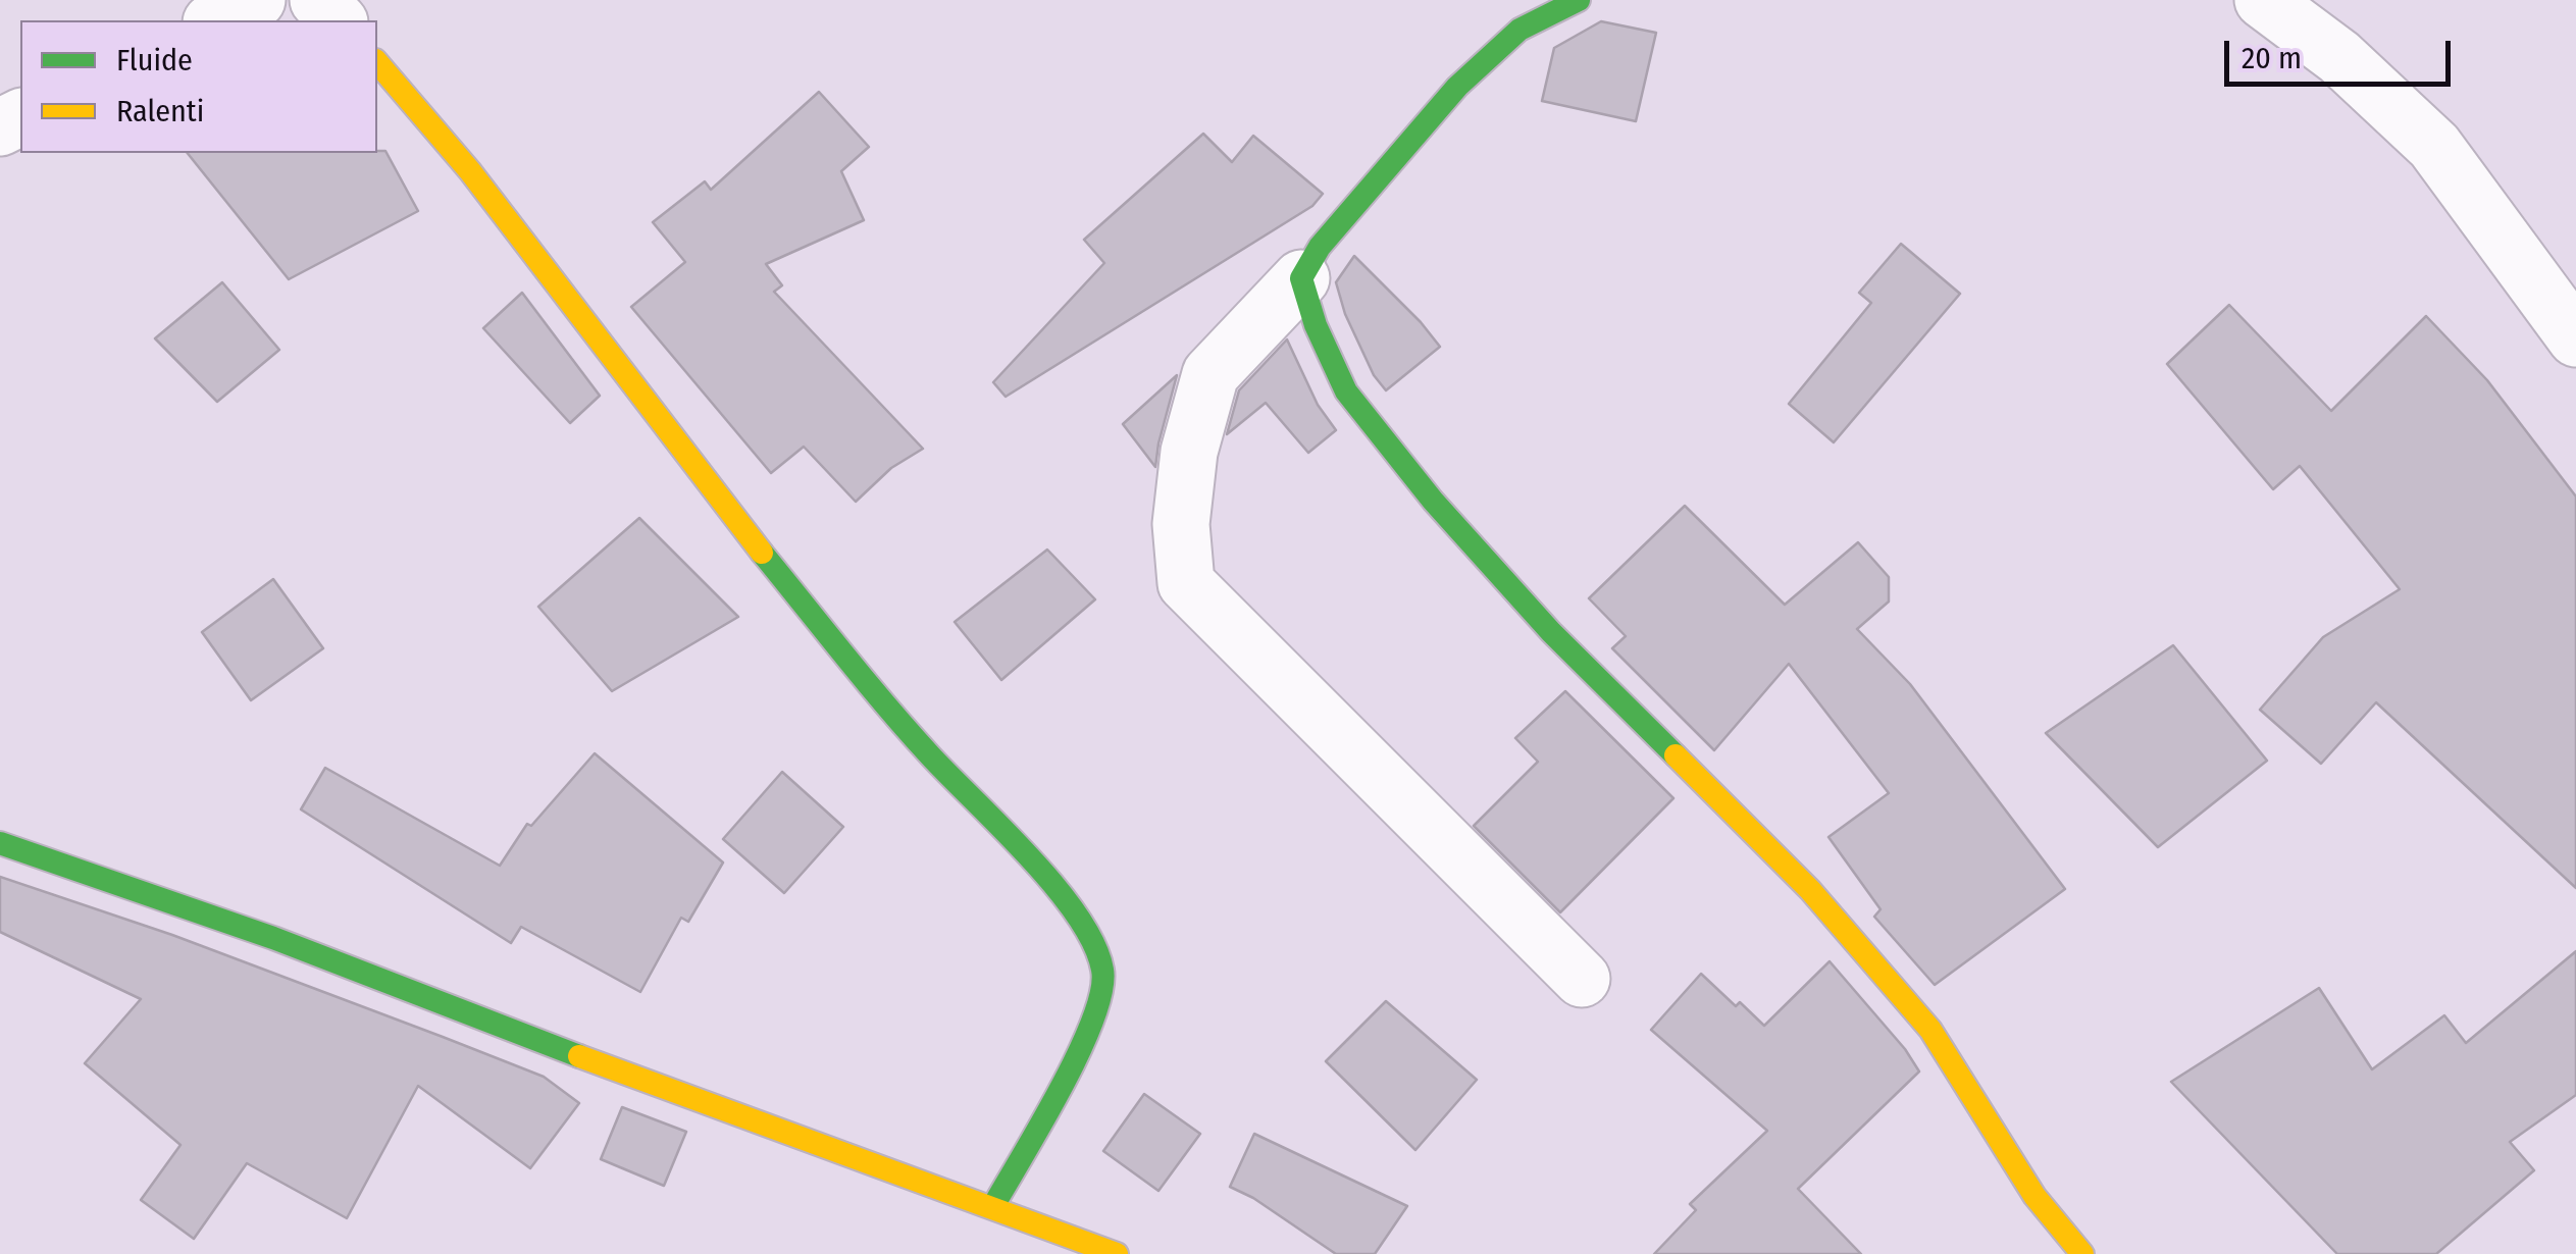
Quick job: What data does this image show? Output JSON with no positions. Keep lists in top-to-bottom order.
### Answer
{
  "legend": ["Fluide", "Ralenti"],
  "scale_bar": "20 m"
}
